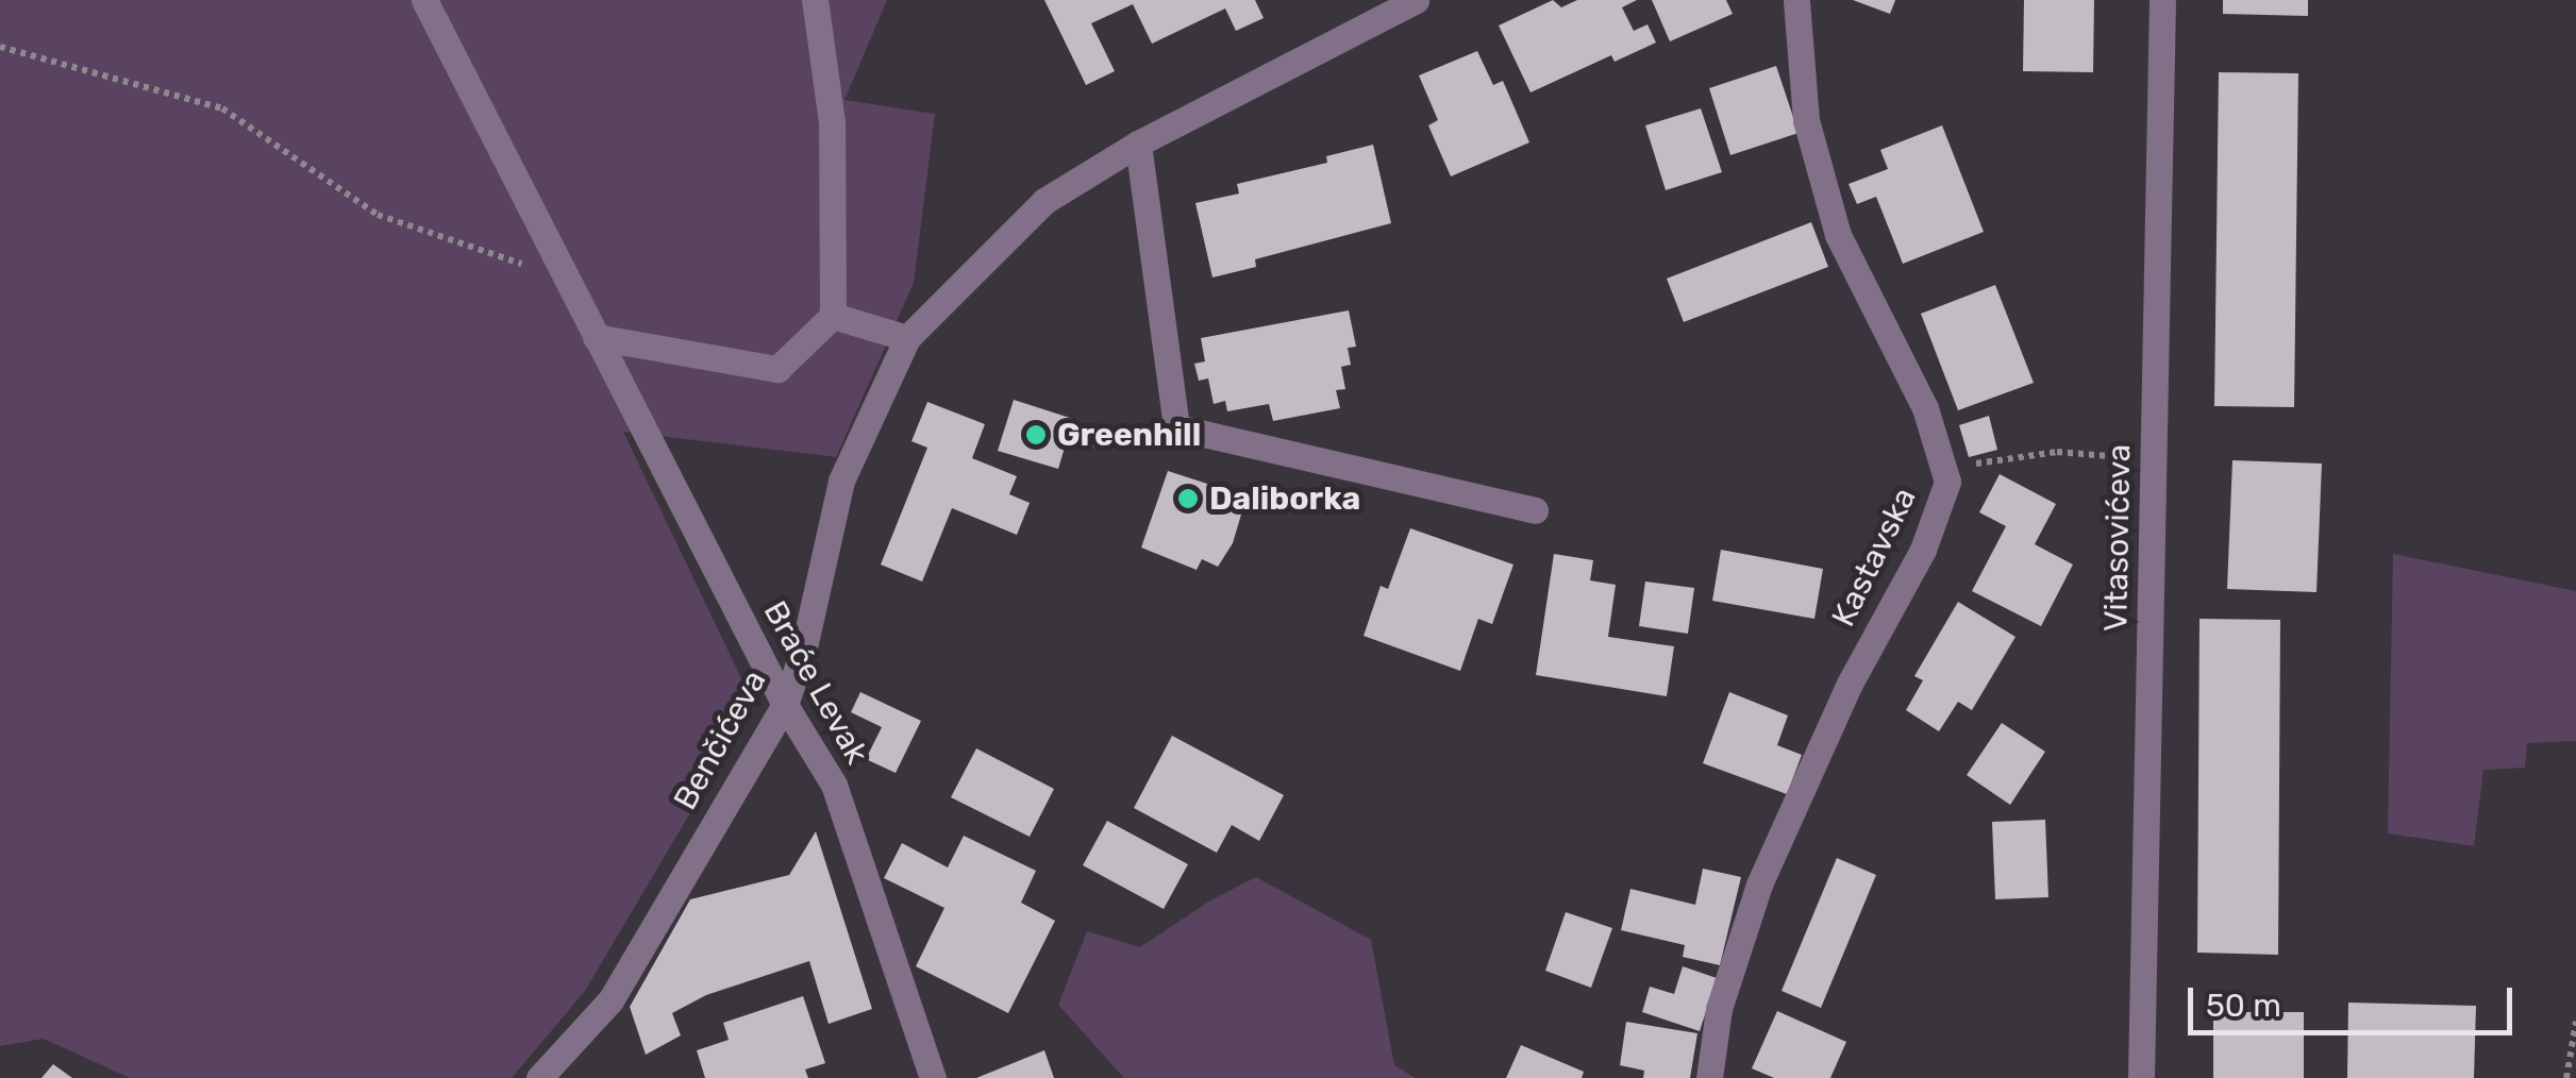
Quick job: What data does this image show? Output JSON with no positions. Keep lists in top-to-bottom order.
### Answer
{
  "streets": {
    "street": [
      "Vitasovićeva",
      "Kastavska",
      "Braće Levak",
      "Benčićeva"
    ]
  },
  "crossings": [
    ["Braće Levak", "Benčićeva"]
  ],
  "places": ["Greenhill", "Daliborka"],
  "scale_bar": "50 m"
}
